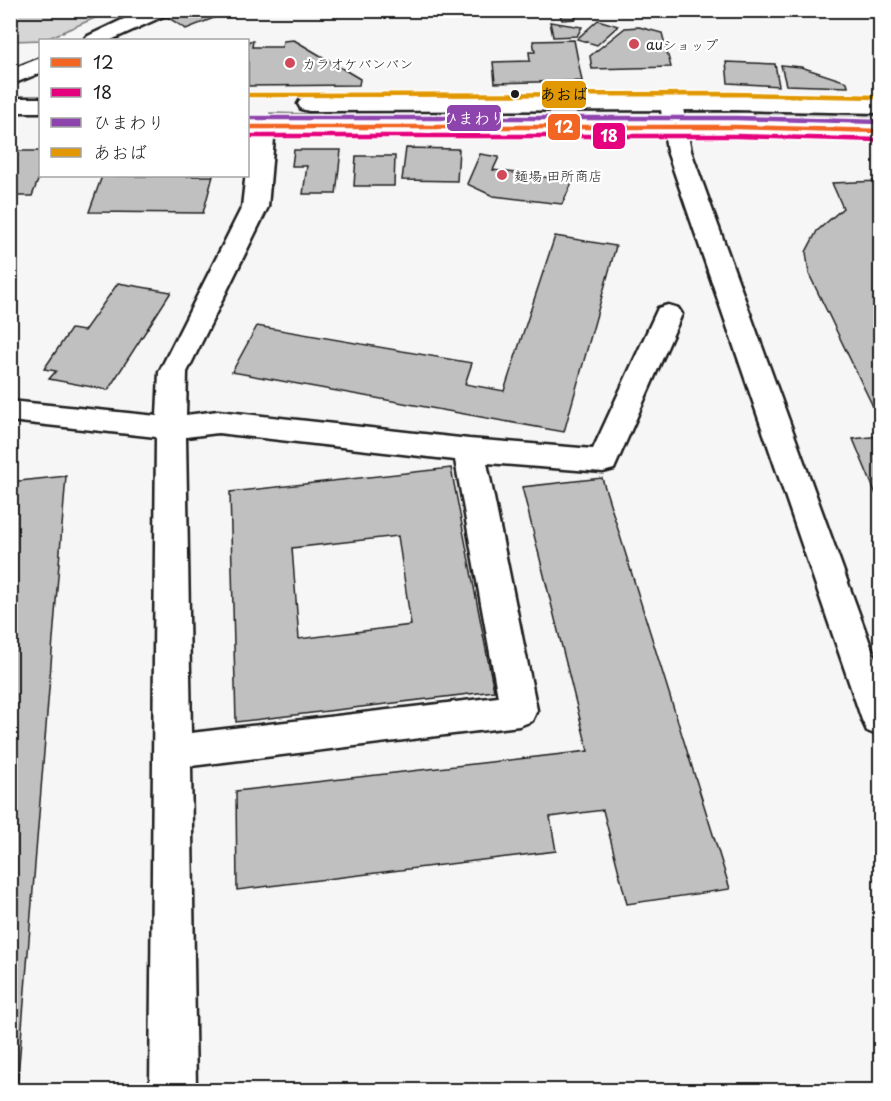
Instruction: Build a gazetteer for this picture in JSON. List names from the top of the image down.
{
  "places": ["auショップ", "カラオケバンバン", "麺場 田所商店"],
  "lines": [
    "transit line あおば",
    "transit line ひまわり",
    "transit line 12",
    "transit line 18"
  ],
  "legend": [
    "12",
    "18",
    "ひまわり",
    "あおば"
  ]
}
